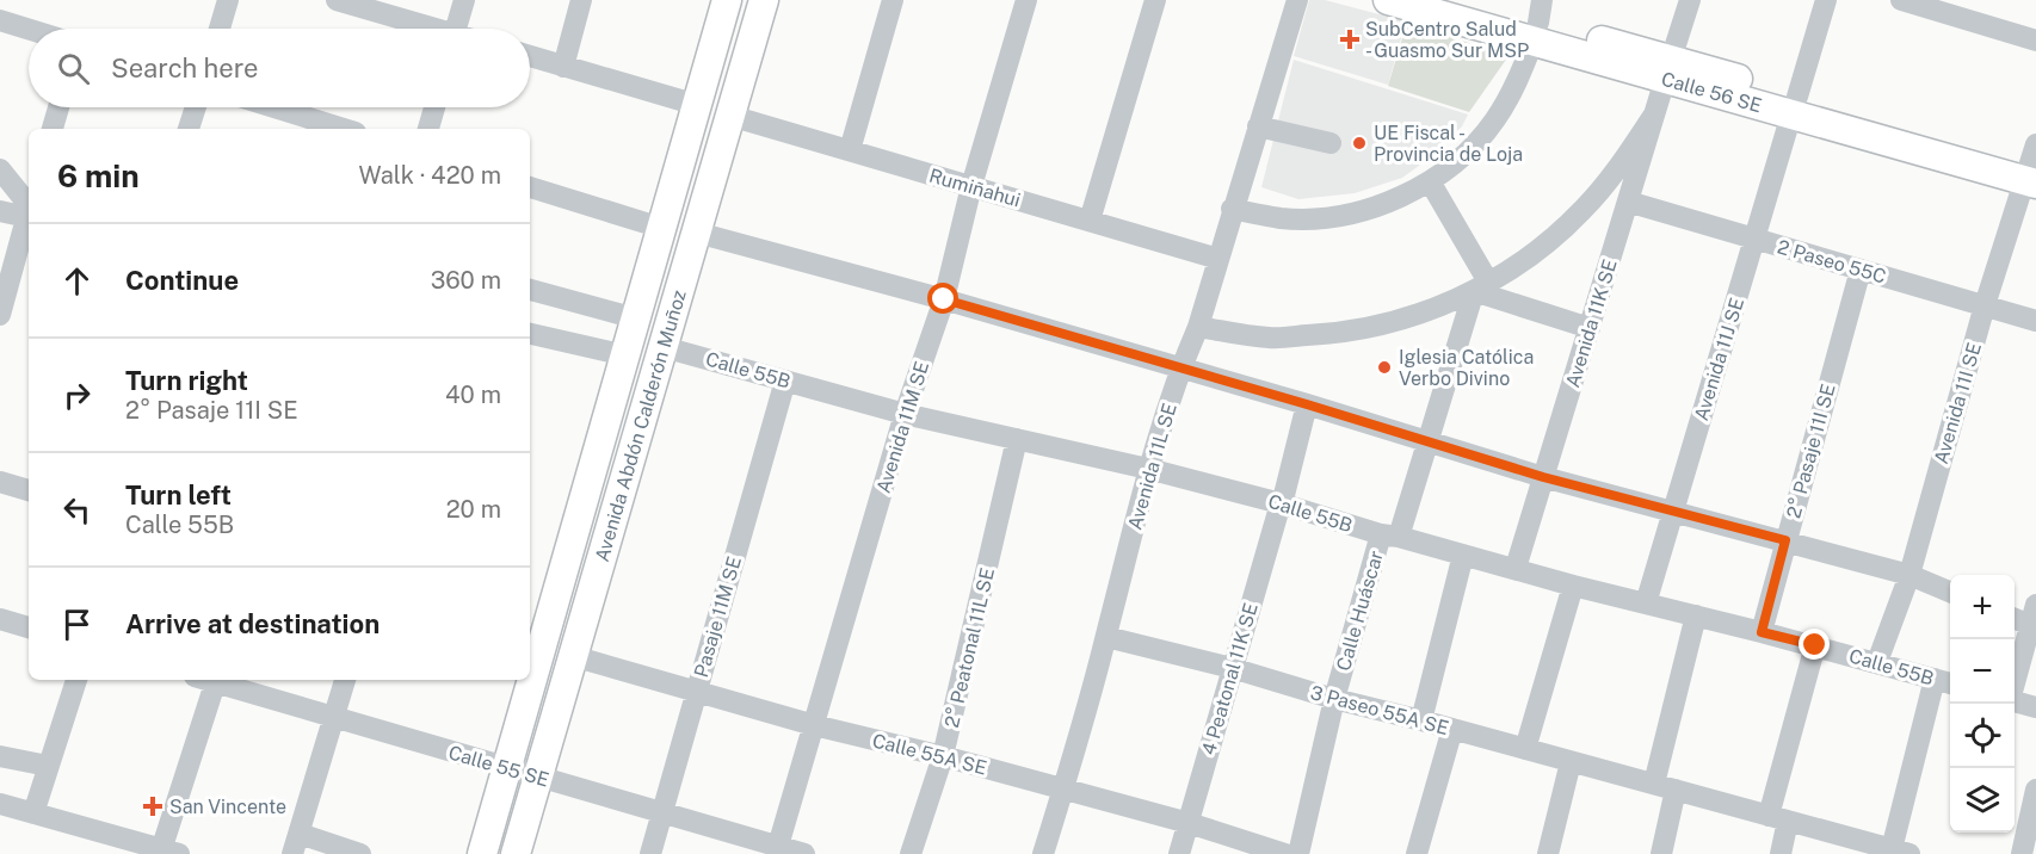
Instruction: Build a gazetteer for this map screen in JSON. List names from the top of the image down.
{
  "streets": {
    "main road": ["Calle 56 SE", "Avenida Abdón Calderón Muñoz"],
    "street": [
      "Rumiñahui",
      "2 Paseo 55C",
      "Avenida 11K SE",
      "Avenida 11J SE",
      "Calle 55B",
      "Avenida 11I SE",
      "Avenida 11M SE",
      "2° Pasaje 11I SE",
      "Avenida 11L SE",
      "Calle Huáscar",
      "Pasaje 11M SE",
      "2° Peatonal 11L SE",
      "4 Peatonal 11K SE",
      "3 Paseo 55A SE",
      "Calle 55A SE",
      "Calle 55 SE"
    ]
  },
  "crossings": [
    ["Calle 56 SE", "Avenida 11K SE"],
    ["Calle 56 SE", "Avenida 11J SE"],
    ["Calle 56 SE", "Avenida 11I SE"],
    ["Rumiñahui", "Avenida Abdón Calderón Muñoz"],
    ["Rumiñahui", "Avenida 11M SE"],
    ["Rumiñahui", "Avenida 11L SE"],
    ["2 Paseo 55C", "Avenida 11K SE"],
    ["2 Paseo 55C", "Avenida 11J SE"],
    ["2 Paseo 55C", "Avenida 11I SE"],
    ["2 Paseo 55C", "2° Pasaje 11I SE"],
    ["Avenida 11K SE", "Calle 55B"],
    ["Avenida 11J SE", "Calle 55B"],
    ["Calle 55B", "Avenida 11I SE"],
    ["Calle 55B", "Avenida Abdón Calderón Muñoz"],
    ["Calle 55B", "Avenida 11M SE"],
    ["Calle 55B", "2° Pasaje 11I SE"],
    ["Calle 55B", "Avenida 11L SE"],
    ["Calle 55B", "Calle Huáscar"],
    ["Calle 55B", "Pasaje 11M SE"],
    ["Calle 55B", "2° Peatonal 11L SE"],
    ["Calle 55B", "4 Peatonal 11K SE"],
    ["Avenida Abdón Calderón Muñoz", "Calle 55A SE"],
    ["Avenida Abdón Calderón Muñoz", "Calle 55 SE"],
    ["Avenida 11M SE", "Calle 55A SE"],
    ["Avenida 11M SE", "Calle 55 SE"],
    ["Avenida 11L SE", "3 Paseo 55A SE"],
    ["Avenida 11L SE", "Calle 55A SE"],
    ["Calle Huáscar", "3 Paseo 55A SE"],
    ["Pasaje 11M SE", "Calle 55A SE"],
    ["Pasaje 11M SE", "Calle 55 SE"],
    ["2° Peatonal 11L SE", "Calle 55A SE"],
    ["4 Peatonal 11K SE", "3 Paseo 55A SE"],
    ["4 Peatonal 11K SE", "Calle 55A SE"]
  ],
  "places": {
    "health": ["SubCentro Salud - Guasmo Sur MSP", "San Vincente"],
    "other": ["UE Fiscal - Provincia de Loja", "Iglesia Católica Verbo Divino"]
  },
  "page": {
    "search": "Search here",
    "heading": ["6 min", "Walk · 420 m"],
    "list": [
      ["Continue", "360 m"],
      ["Turn right", "2° Pasaje 11I SE", "40 m"],
      ["Turn left", "Calle 55B", "20 m"],
      "Arrive at destination"
    ],
    "map_buttons": ["+", "−"]
  }
}
